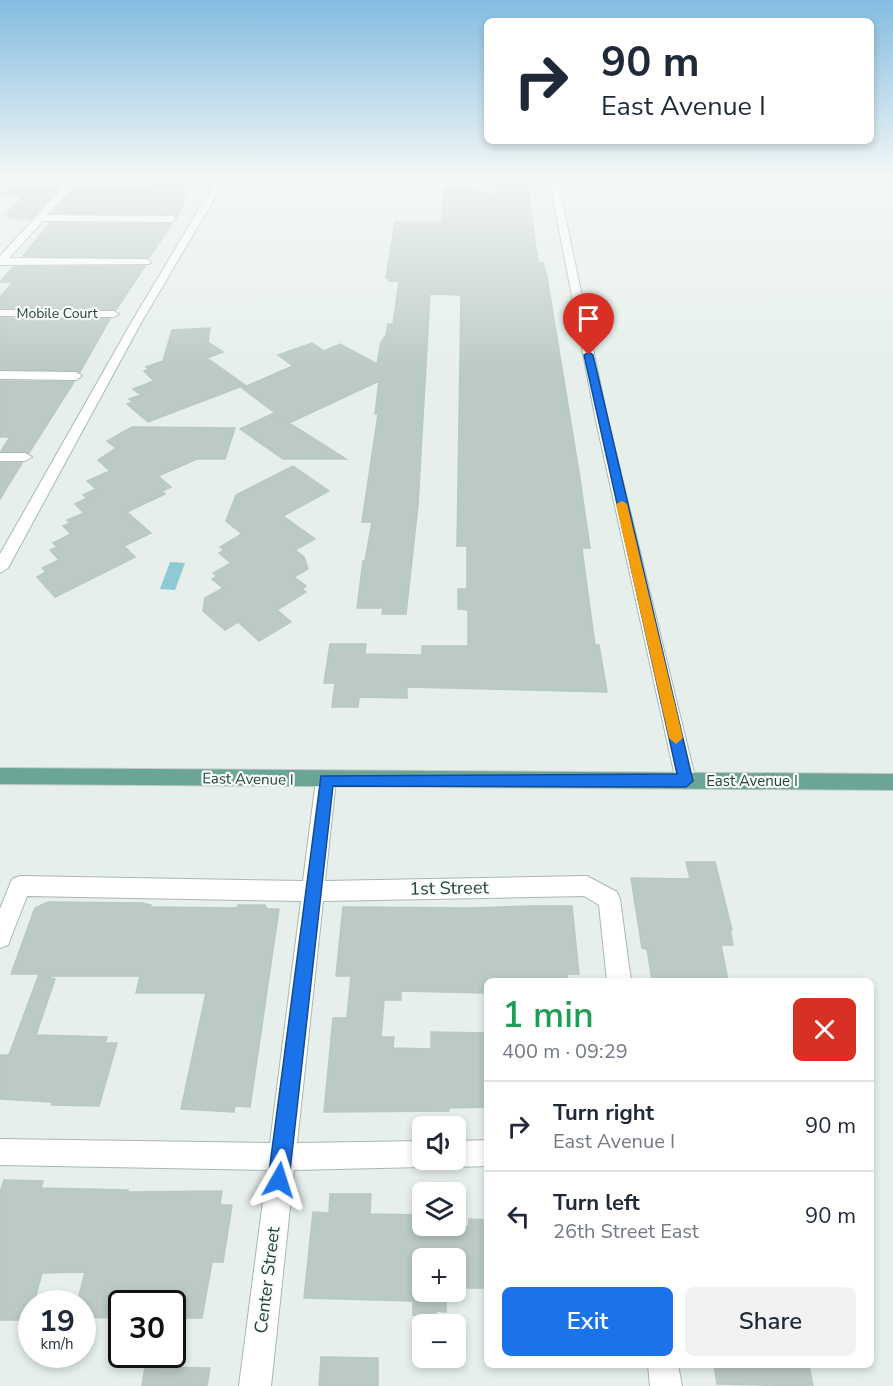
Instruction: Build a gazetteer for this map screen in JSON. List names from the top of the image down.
{
  "streets": {
    "main road": ["East Avenue I"],
    "street": ["Mobile Court", "1st Street", "Center Street"]
  },
  "crossings": [
    ["East Avenue I", "Center Street"],
    ["1st Street", "Center Street"]
  ],
  "page": {
    "turn": ["90 m", "East Avenue I"],
    "heading": ["1 min", "400 m · 09:29"],
    "list": [
      {
        "name": "Turn right",
        "note": "East Avenue I",
        "value": "90 m"
      },
      {
        "name": "Turn left",
        "note": "26th Street East",
        "value": "90 m"
      }
    ],
    "map_buttons": ["+", "−"],
    "buttons": ["Exit", "Share"],
    "speed": "19 km/h",
    "limit": "30"
  }
}
